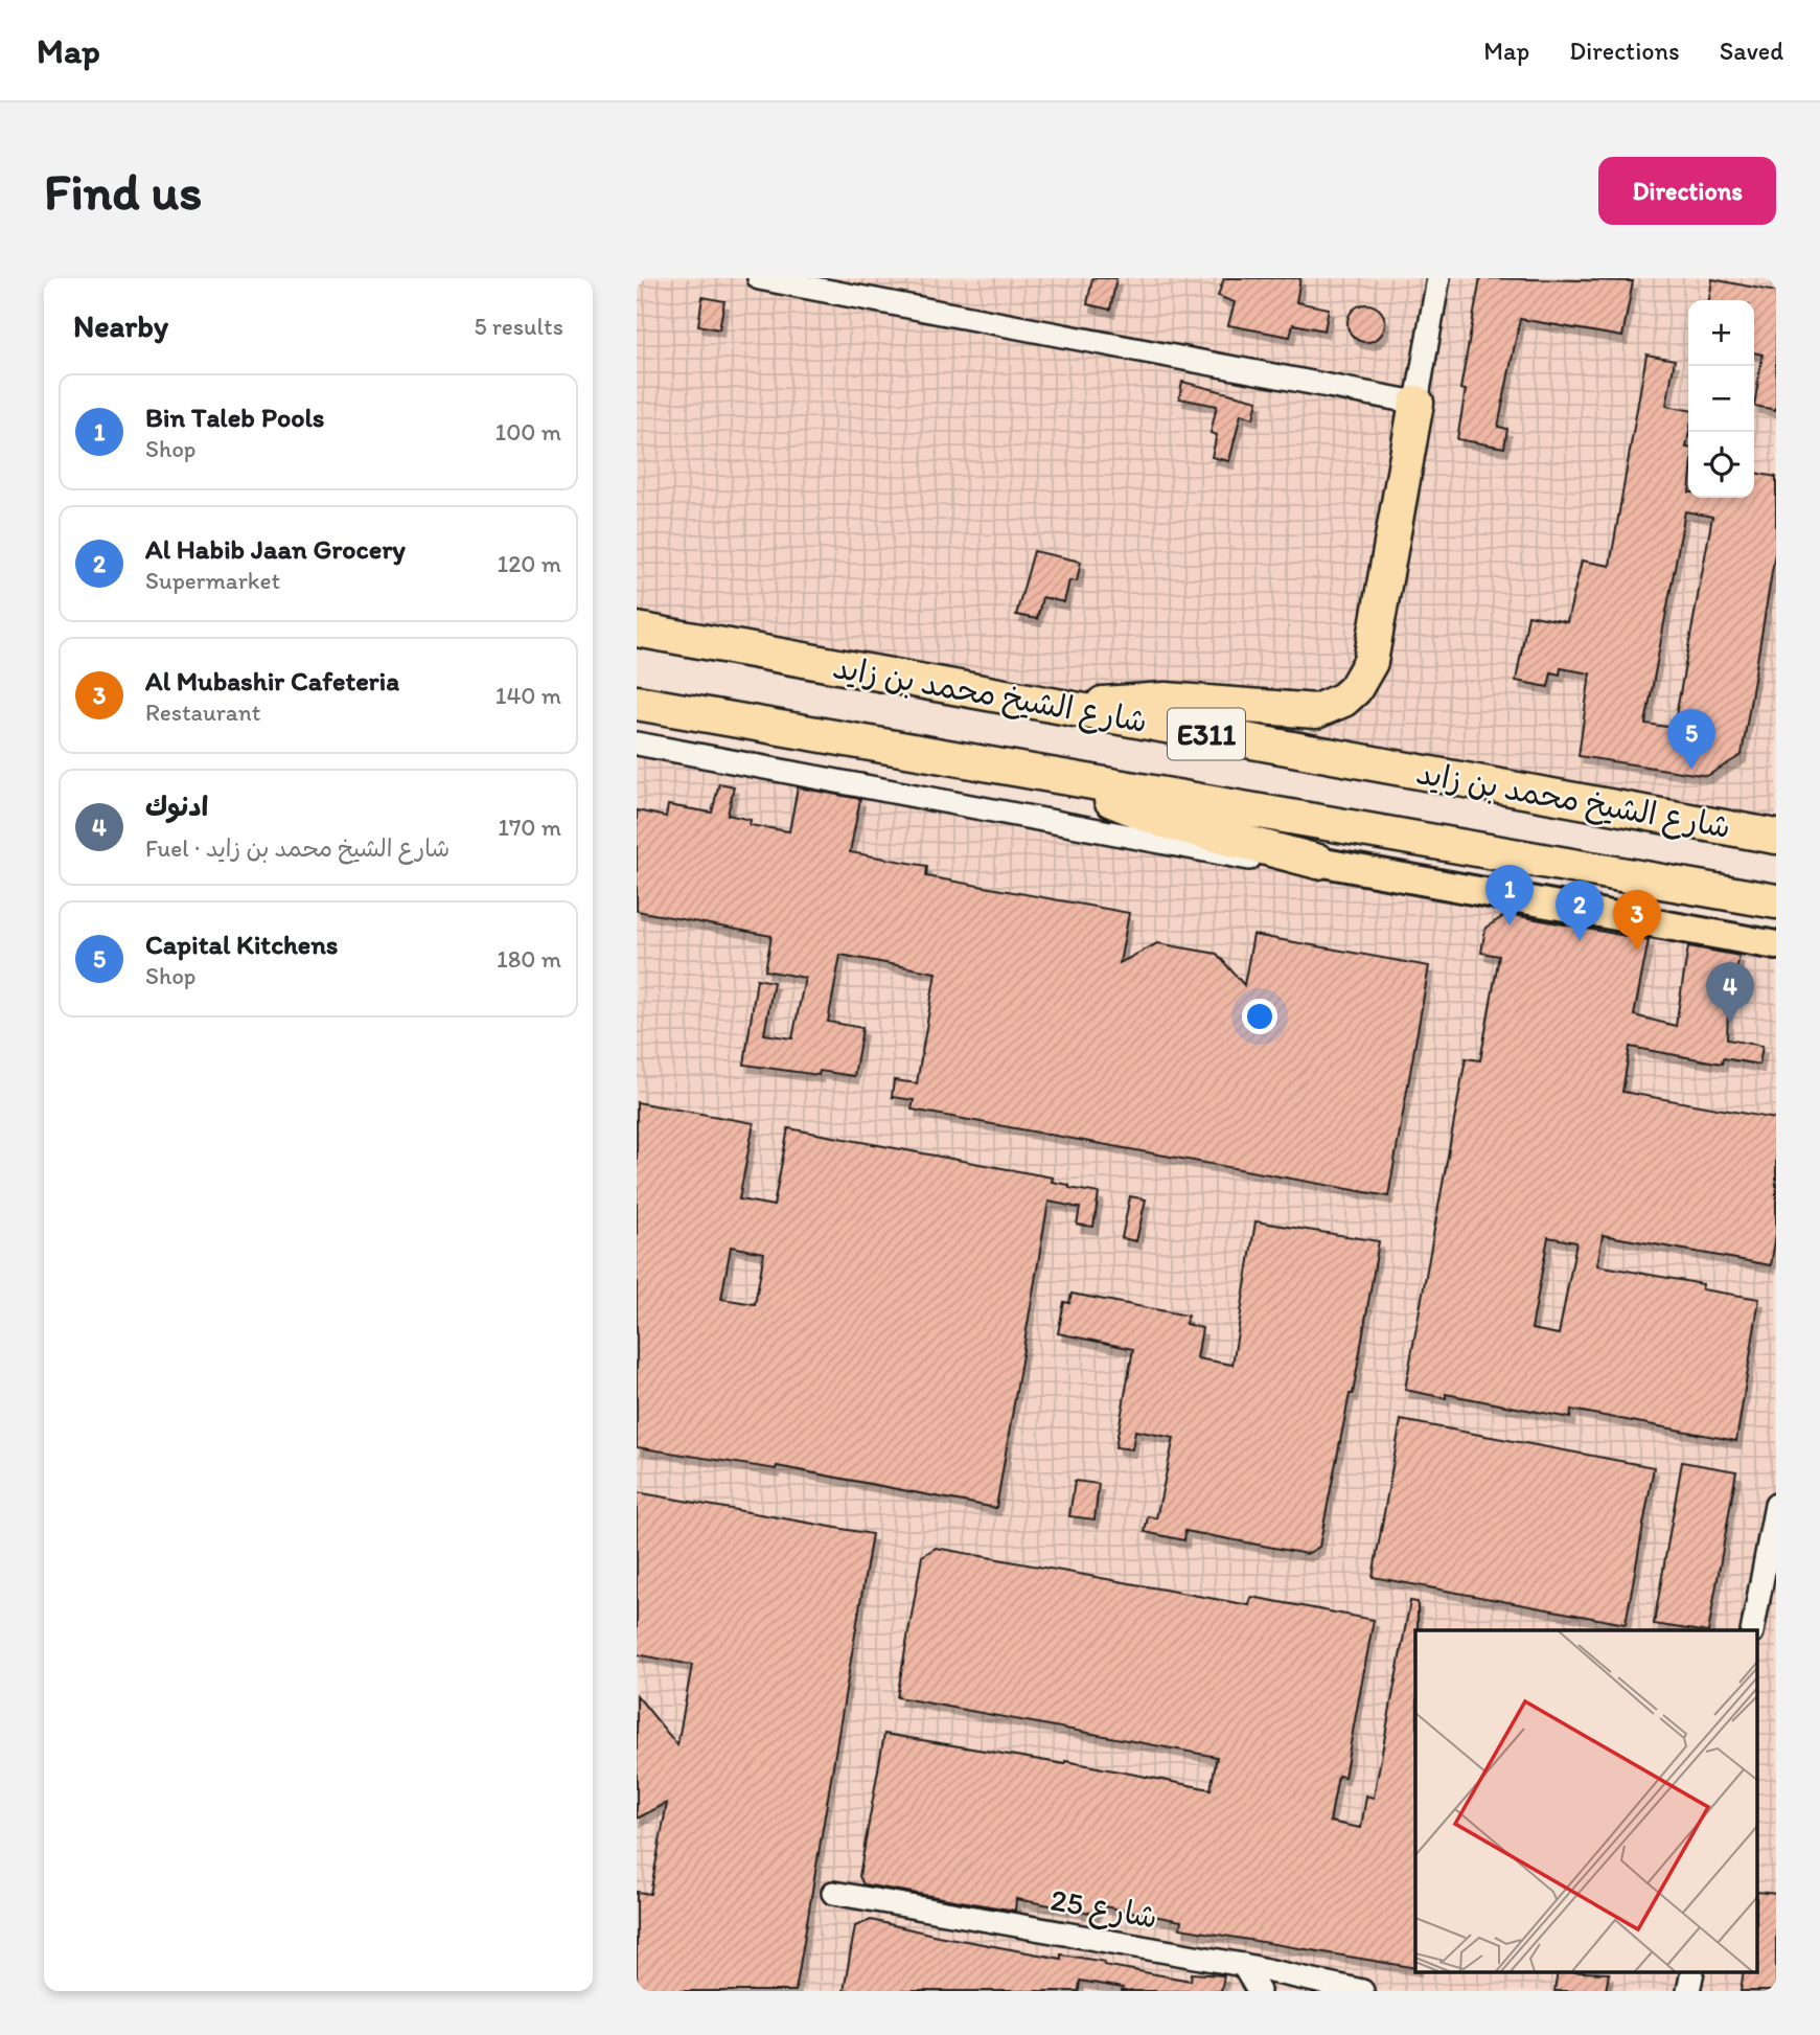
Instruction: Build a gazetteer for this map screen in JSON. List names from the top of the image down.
{
  "streets": {
    "highway": ["شارع الشيخ محمد بن زايد", "E311"],
    "street": ["شارع 25"]
  },
  "page": {
    "header": "Map",
    "nav": ["Map", "Directions", "Saved"],
    "buttons": "Directions",
    "title": "Find us",
    "heading": ["Nearby", "5 results"],
    "map_buttons": ["+", "−"],
    "list": [
      {
        "mark": "1",
        "name": "Bin Taleb Pools",
        "note": "Shop",
        "value": "100 m"
      },
      {
        "mark": "2",
        "name": "Al Habib Jaan Grocery",
        "note": "Supermarket",
        "value": "120 m"
      },
      {
        "mark": "3",
        "name": "Al Mubashir Cafeteria",
        "note": "Restaurant",
        "value": "140 m"
      },
      {
        "mark": "4",
        "name": "ادنوك",
        "note": "Fuel · شارع الشيخ محمد بن زايد",
        "value": "170 m"
      },
      {
        "mark": "5",
        "name": "Capital Kitchens",
        "note": "Shop",
        "value": "180 m"
      }
    ],
    "pins": [
      "5",
      "1",
      "2",
      "3",
      "4"
    ]
  }
}
